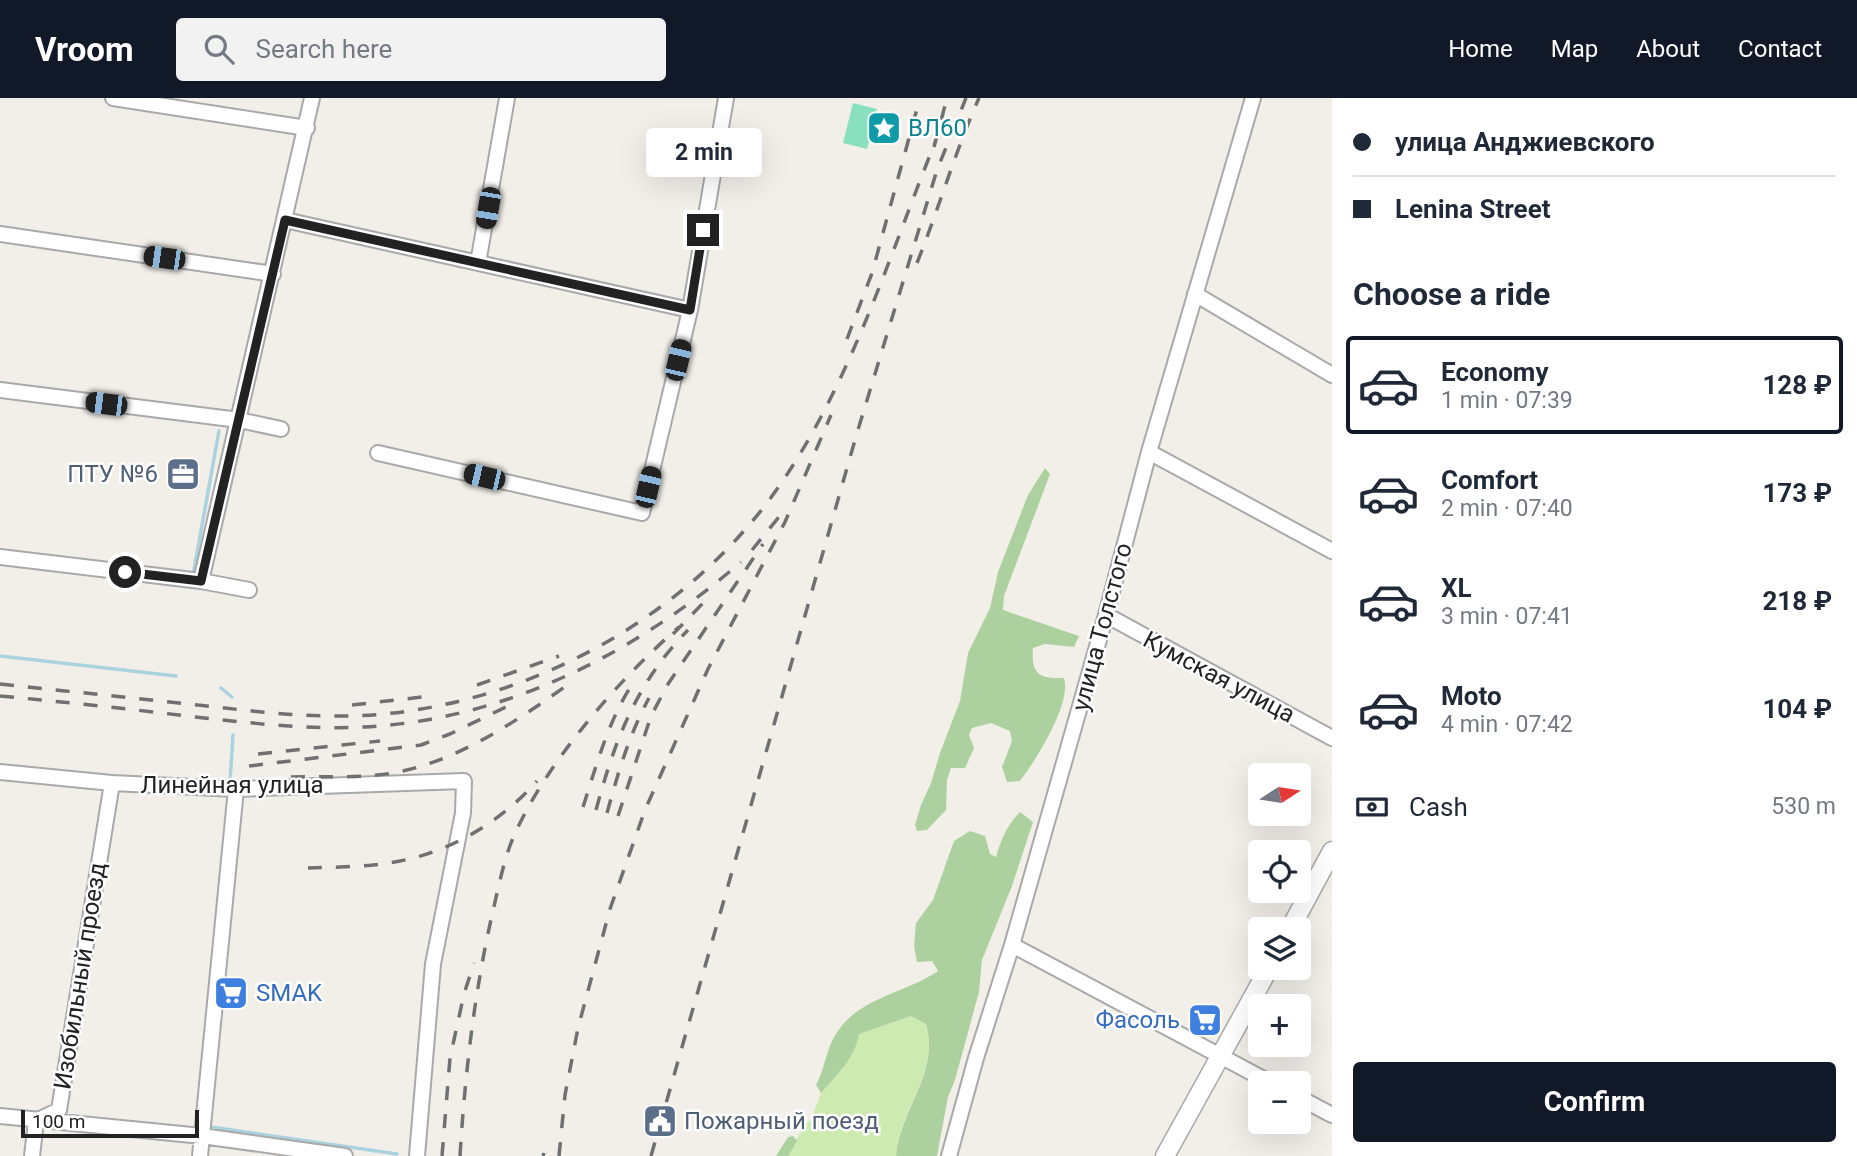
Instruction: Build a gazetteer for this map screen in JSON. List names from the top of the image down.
{
  "streets": {
    "street": [
      "улица Толстого",
      "Кумская улица",
      "Линейная улица",
      "Изобильный проезд"
    ]
  },
  "crossings": [
    ["улица Толстого", "Кумская улица"],
    ["Линейная улица", "Изобильный проезд"]
  ],
  "places": {
    "place": ["ВЛ60"],
    "office": ["ПТУ №6"],
    "supermarket": ["SMAK", "Фасоль"],
    "public building": ["Пожарный поезд"]
  },
  "scale_bar": "100 m",
  "north": "right",
  "page": {
    "header": "Vroom",
    "search": "Search here",
    "nav": [
      "Home",
      "Map",
      "About",
      "Contact"
    ],
    "banner": ["улица Анджиевского", "Lenina Street"],
    "bubble": "2 min",
    "heading": "Choose a ride",
    "list": [
      {
        "name": "Economy",
        "note": "1 min · 07:39",
        "value": "128 ₽"
      },
      {
        "name": "Comfort",
        "note": "2 min · 07:40",
        "value": "173 ₽"
      },
      {
        "name": "XL",
        "note": "3 min · 07:41",
        "value": "218 ₽"
      },
      {
        "name": "Moto",
        "note": "4 min · 07:42",
        "value": "104 ₽"
      }
    ],
    "map_buttons": ["+", "−"],
    "pay": ["Cash", "530 m"],
    "buttons": "Confirm",
    "scale": "100 m"
  }
}
